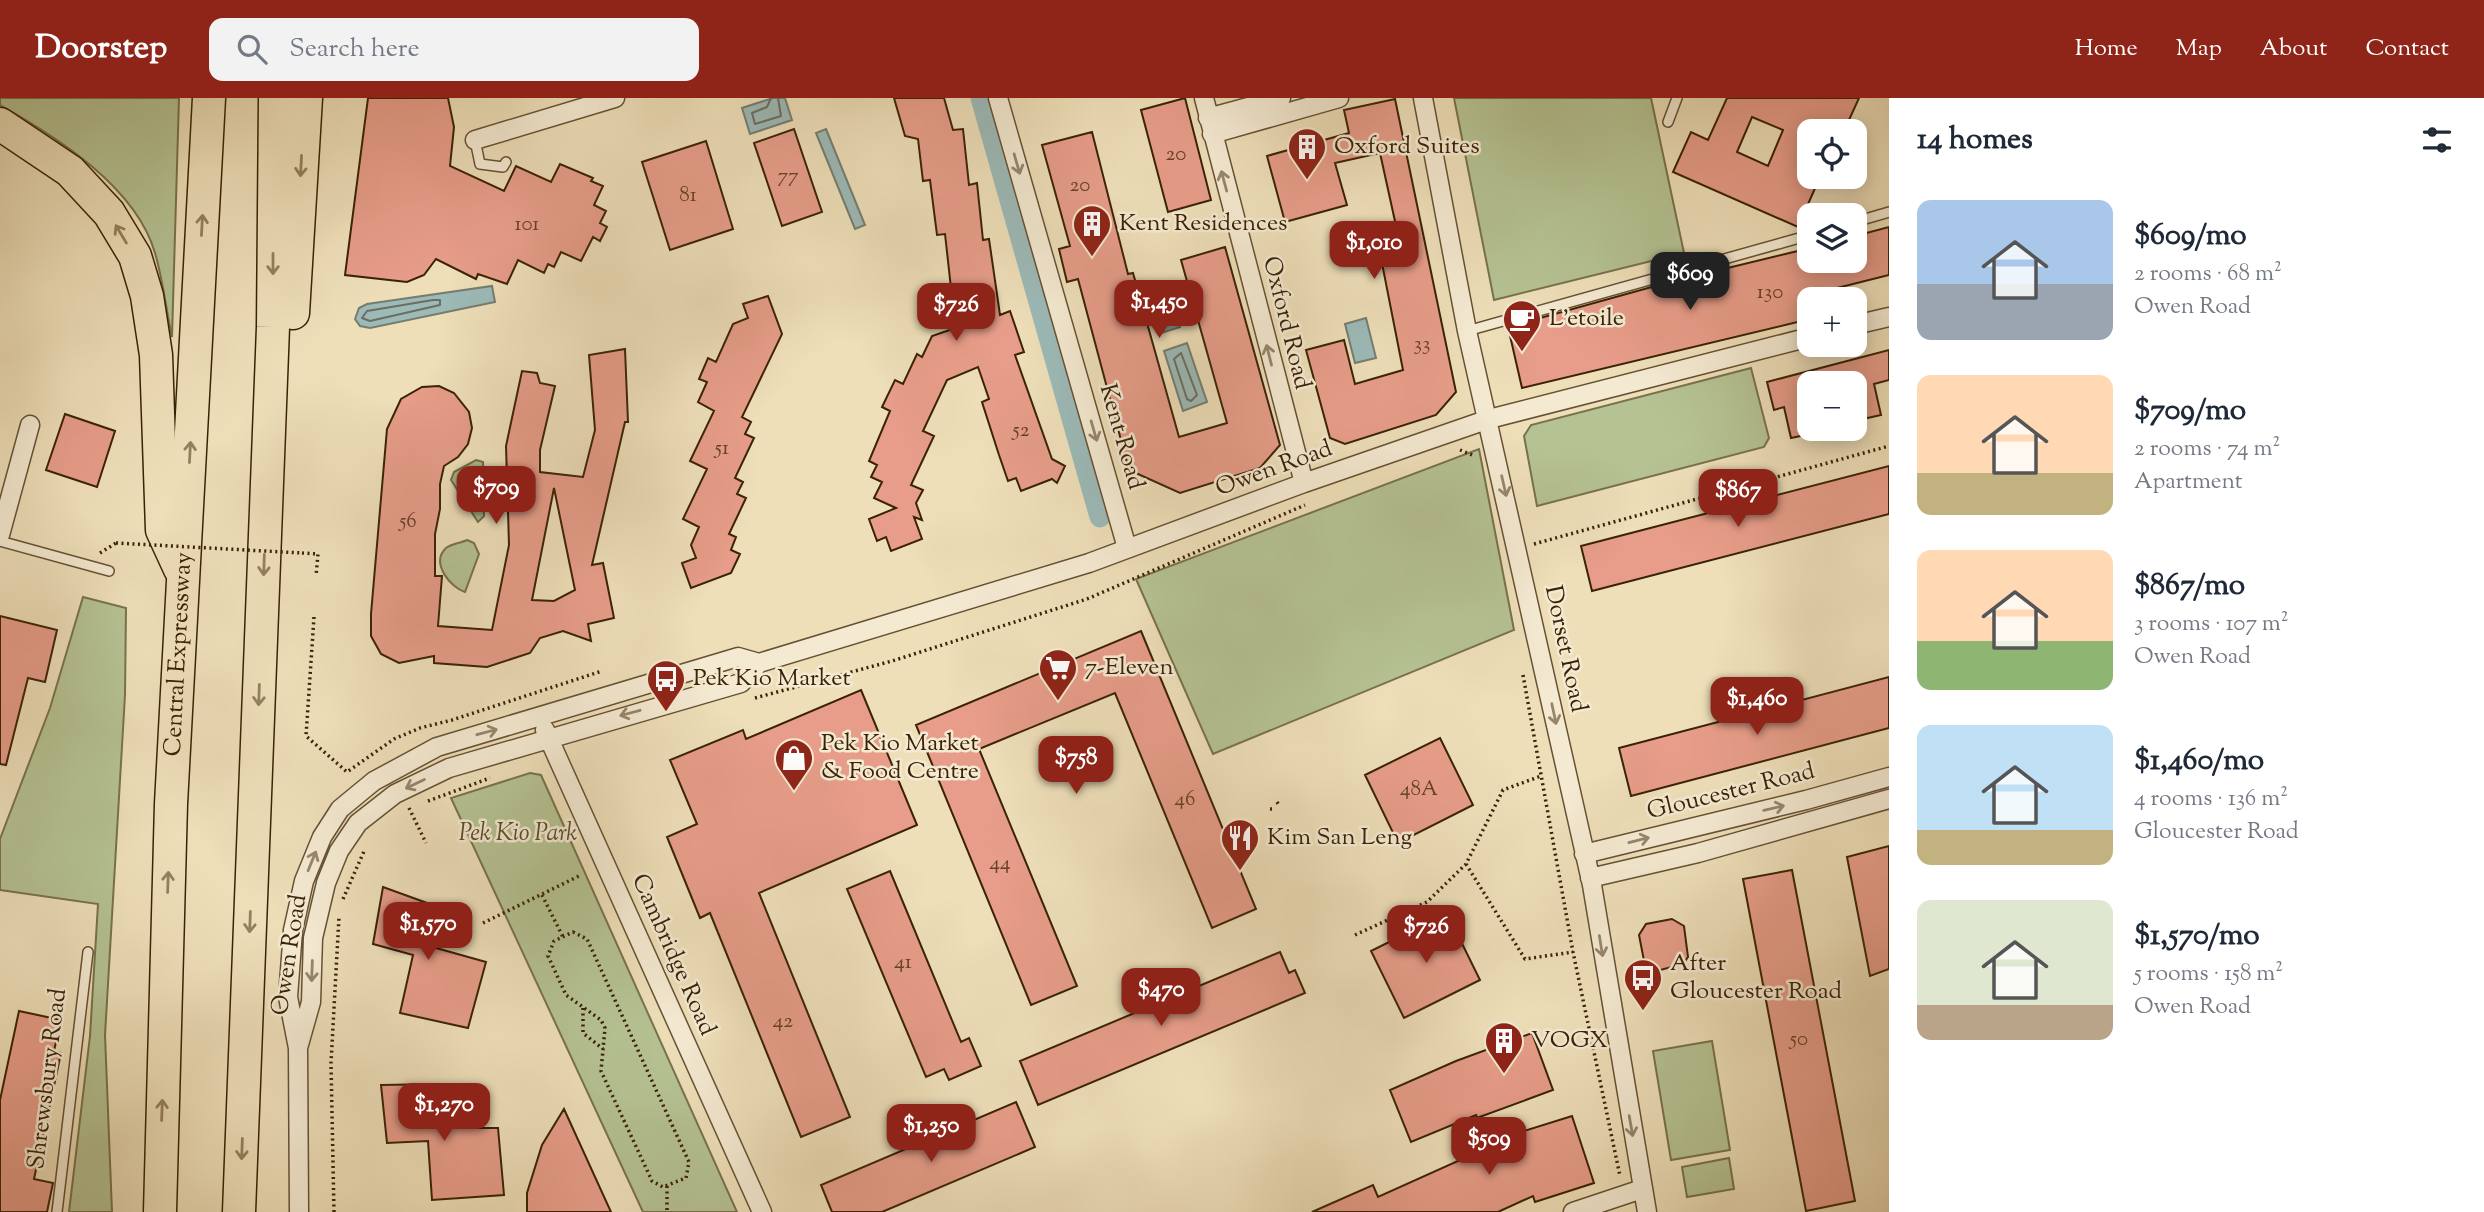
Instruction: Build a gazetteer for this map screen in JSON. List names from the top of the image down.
{
  "streets": {
    "highway": ["Central Expressway"],
    "street": [
      "Oxford Road",
      "Kent Road",
      "Owen Road",
      "Dorset Road",
      "Gloucester Road",
      "Cambridge Road"
    ],
    "lane": ["Shrewsbury Road"]
  },
  "crossings": [
    ["Oxford Road", "Owen Road"],
    ["Kent Road", "Owen Road"],
    ["Owen Road", "Dorset Road"],
    ["Owen Road", "Cambridge Road"],
    ["Dorset Road", "Gloucester Road"]
  ],
  "one_way": ["Oxford Road", "Kent Road", "Dorset Road"],
  "parks": ["Pek Kio Park"],
  "places": {
    "building": ["Oxford Suites", "Kent Residences", "VOGX"],
    "cafe": ["L'etoile"],
    "supermarket": ["7-Eleven"],
    "bus stop": ["Pek Kio Market", "After Gloucester Road"],
    "shop": ["Pek Kio Market & Food Centre"],
    "restaurant": ["Kim San Leng"]
  },
  "house_numbers": [
    "20",
    "77",
    "20",
    "81",
    "101",
    "130",
    "33",
    "52",
    "51",
    "56",
    "48A",
    "46",
    "44",
    "41",
    "42",
    "50"
  ],
  "page": {
    "header": "Doorstep",
    "search": "Search here",
    "nav": [
      "Home",
      "Map",
      "About",
      "Contact"
    ],
    "heading": "14 homes",
    "map_buttons": ["+", "−"],
    "list": [
      {
        "name": "$609/mo",
        "note": "2 rooms · 68 m² · Owen Road"
      },
      {
        "name": "$709/mo",
        "note": "2 rooms · 74 m² · Apartment"
      },
      {
        "name": "$867/mo",
        "note": "3 rooms · 107 m² · Owen Road"
      },
      {
        "name": "$1,460/mo",
        "note": "4 rooms · 136 m² · Gloucester Road"
      },
      {
        "name": "$1,570/mo",
        "note": "5 rooms · 158 m² · Owen Road"
      }
    ],
    "price": [
      "$1,010",
      "$609",
      "$1,450",
      "$726",
      "$709",
      "$867",
      "$1,460",
      "$758",
      "$1,570",
      "$726",
      "$470",
      "$1,270",
      "$1,250",
      "$509"
    ]
  }
}
